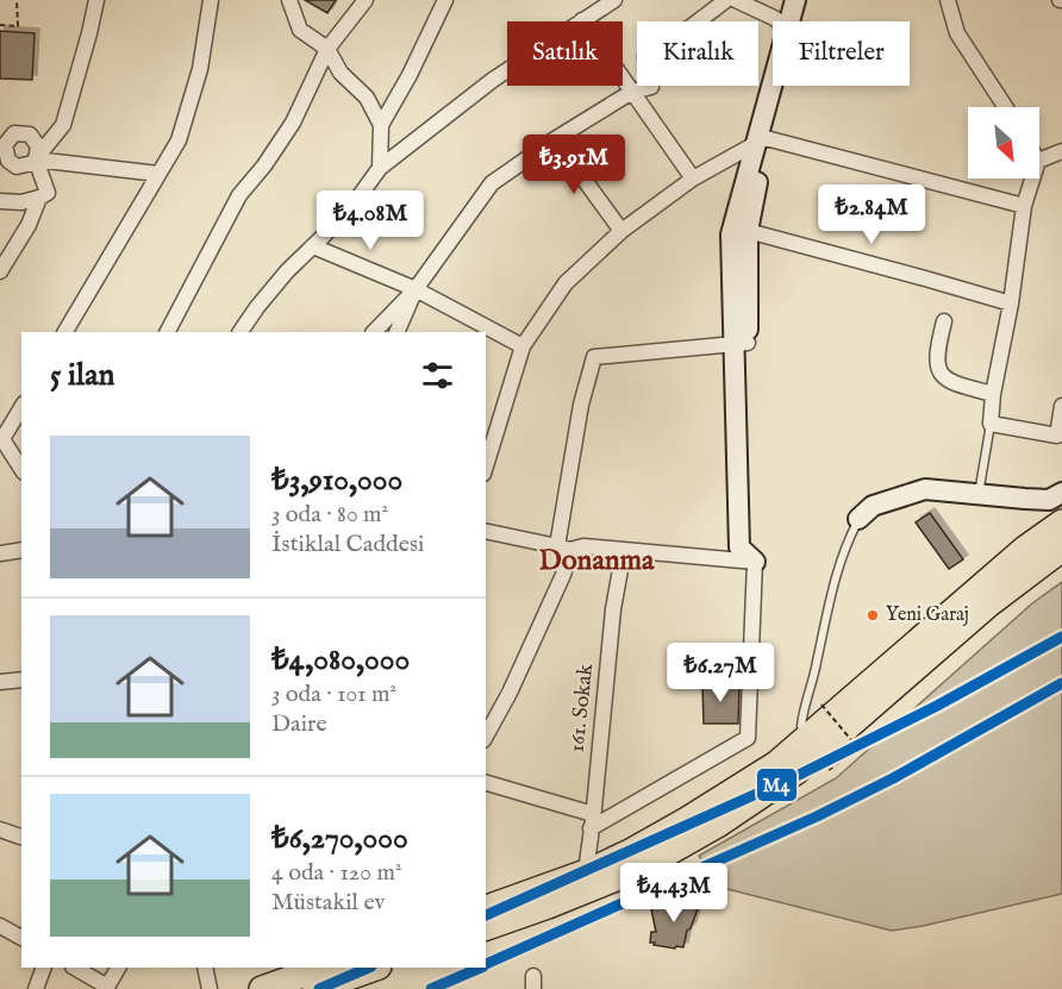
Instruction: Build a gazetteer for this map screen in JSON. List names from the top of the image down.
{
  "streets": {
    "street": ["161. Sokak"]
  },
  "districts": ["Donanma"],
  "places": ["Yeni Garaj"],
  "lines": ["transit line M4"],
  "north": "bottom right",
  "page": {
    "chip": ["Satılık", "Kiralık", "Filtreler"],
    "price": [
      "₺3.91M",
      "₺2.84M",
      "₺4.08M",
      "₺6.27M",
      "₺4.43M"
    ],
    "heading": "5 ilan",
    "list": [
      {
        "name": "₺3,910,000",
        "note": "3 oda · 80 m² · İstiklal Caddesi"
      },
      {
        "name": "₺4,080,000",
        "note": "3 oda · 101 m² · Daire"
      },
      {
        "name": "₺6,270,000",
        "note": "4 oda · 120 m² · Müstakil ev"
      }
    ]
  }
}
